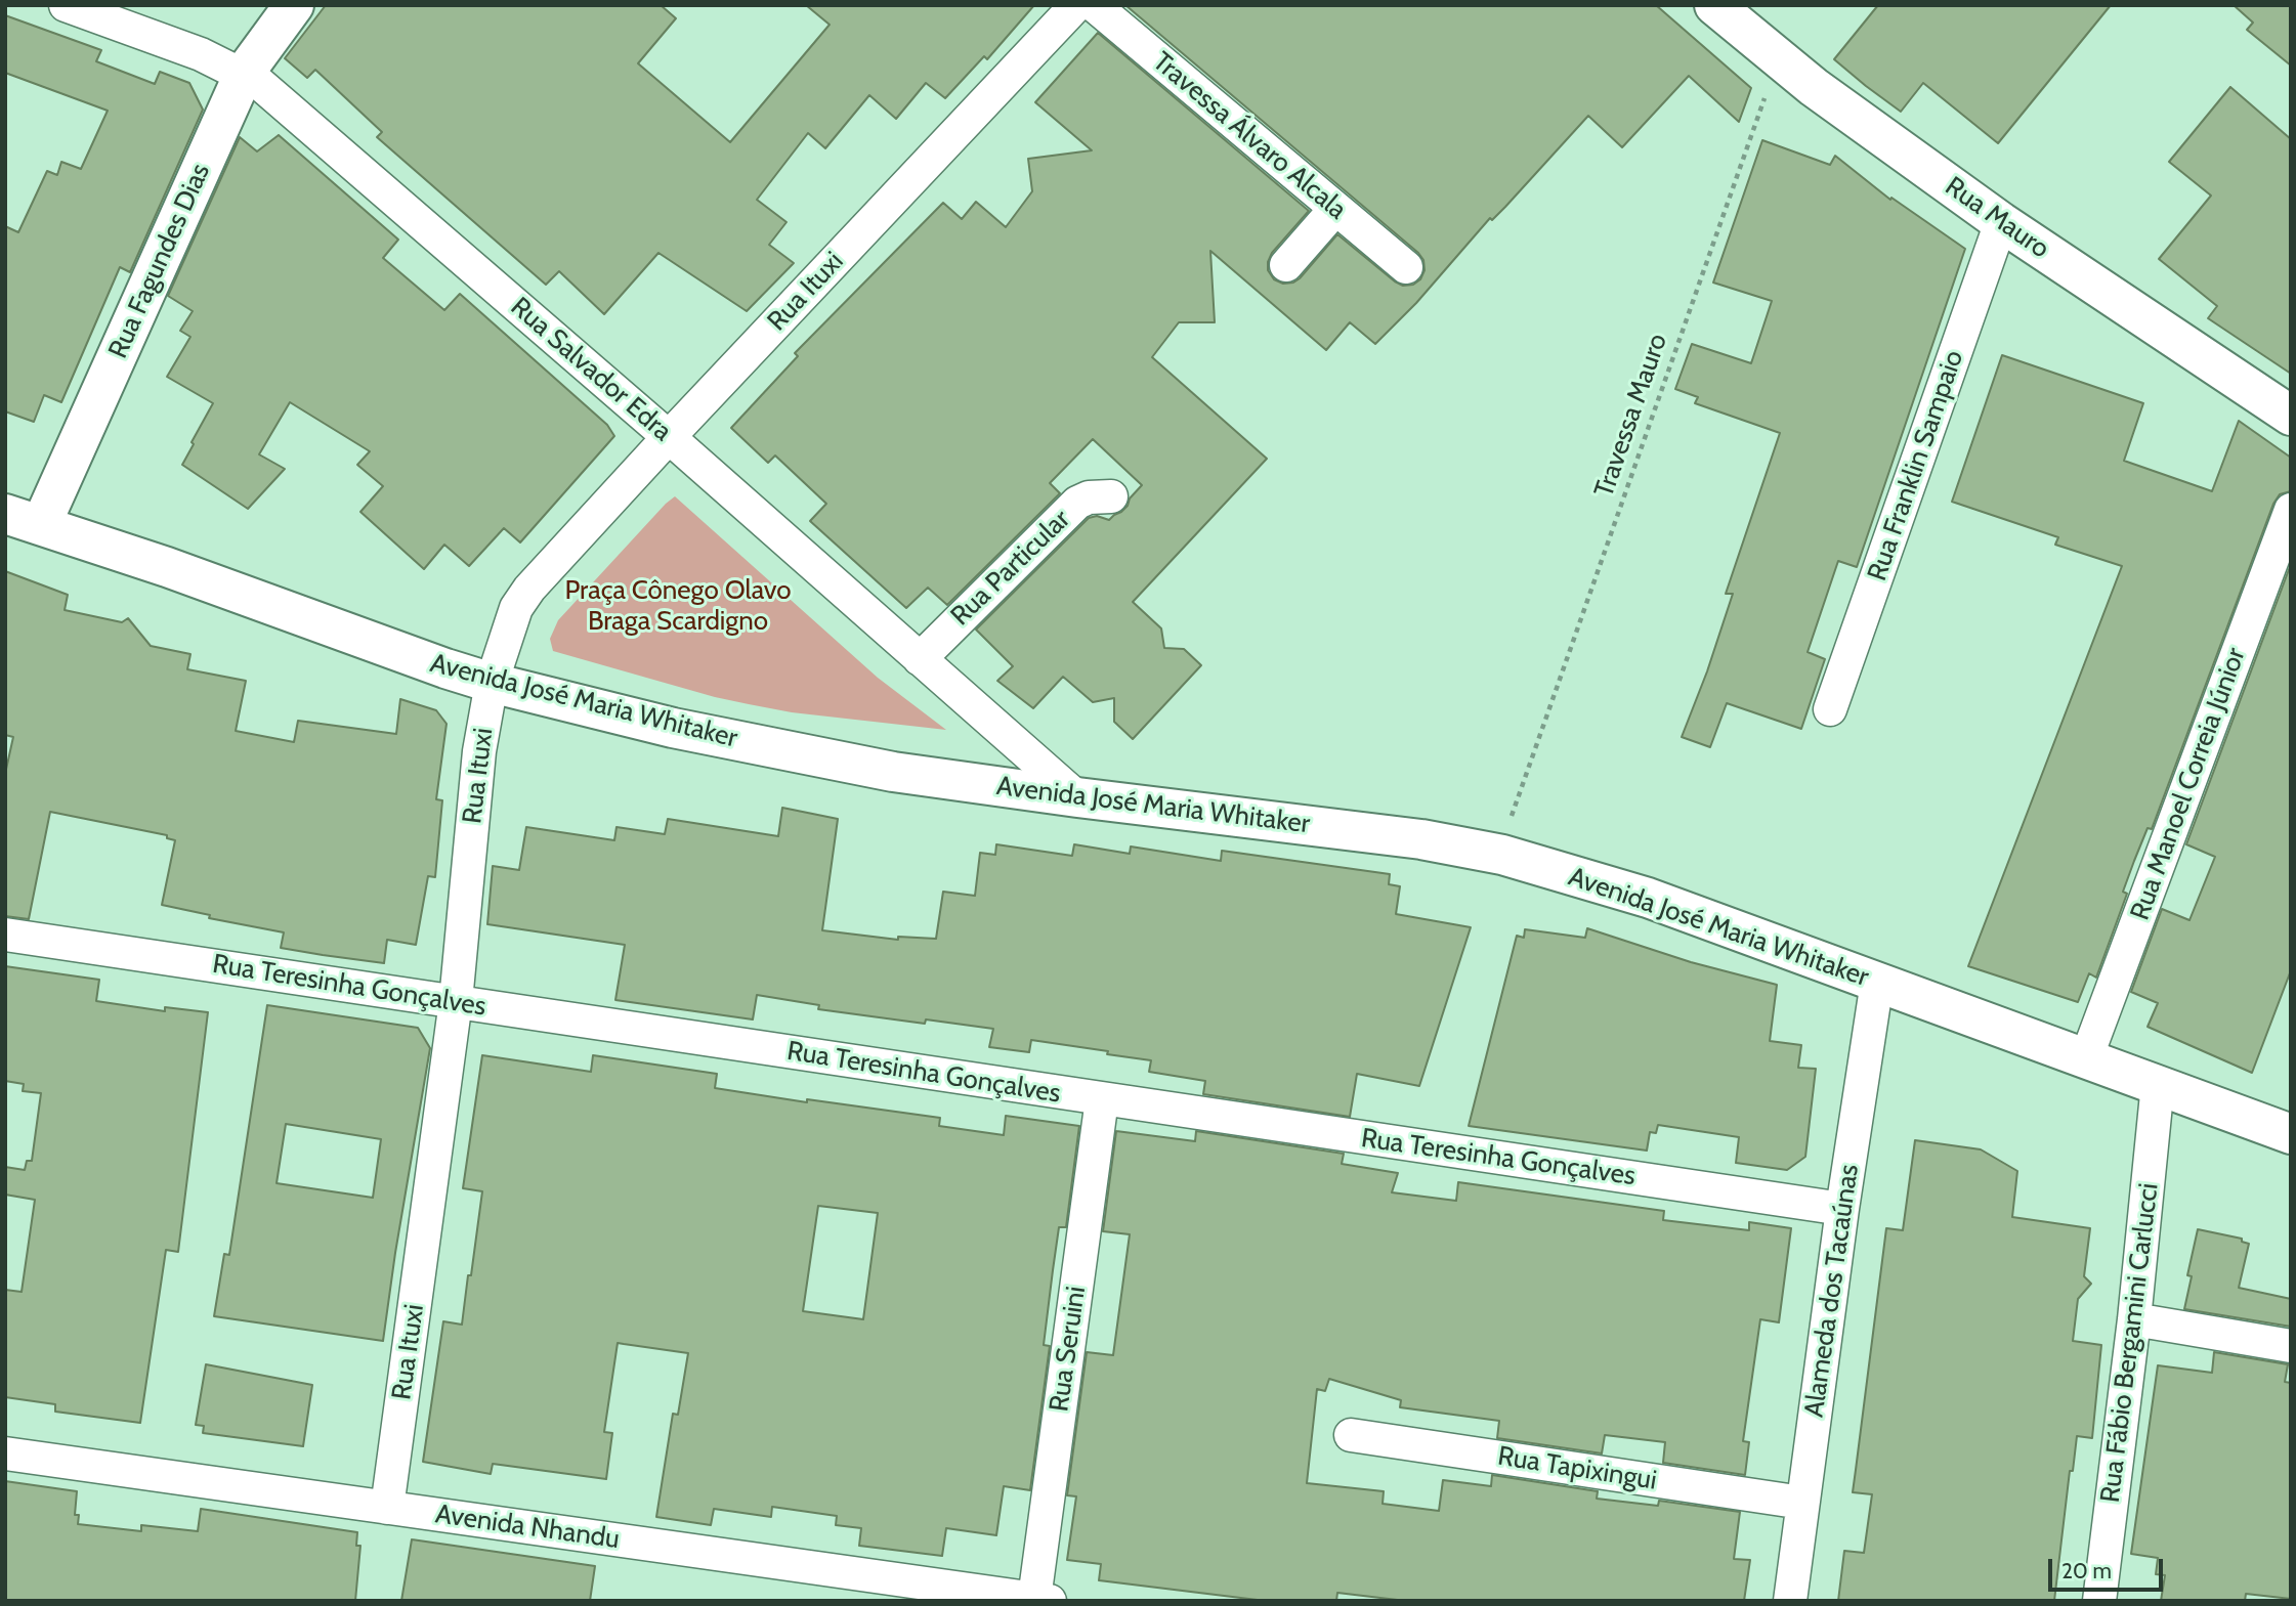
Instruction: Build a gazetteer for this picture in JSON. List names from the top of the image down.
{
  "streets": {
    "street": [
      "Travessa Álvaro Alcala",
      "Rua Mauro",
      "Rua Fagundes Dias",
      "Rua Ituxi",
      "Rua Salvador Edra",
      "Rua Franklin Sampaio",
      "Rua Particular",
      "Avenida José Maria Whitaker",
      "Rua Manoel Correia Júnior",
      "Rua Teresinha Gonçalves",
      "Alameda dos Tacaúnas",
      "Rua Fábio Bergamini Carlucci",
      "Rua Seruini",
      "Rua Tapixingui",
      "Avenida Nhandu"
    ],
    "path": ["Travessa Mauro"]
  },
  "crossings": [
    ["Rua Mauro", "Travessa Mauro"],
    ["Rua Mauro", "Rua Franklin Sampaio"],
    ["Rua Fagundes Dias", "Rua Salvador Edra"],
    ["Rua Fagundes Dias", "Avenida José Maria Whitaker"],
    ["Rua Ituxi", "Rua Salvador Edra"],
    ["Rua Ituxi", "Avenida José Maria Whitaker"],
    ["Rua Ituxi", "Rua Teresinha Gonçalves"],
    ["Rua Ituxi", "Avenida Nhandu"],
    ["Rua Salvador Edra", "Rua Particular"],
    ["Rua Salvador Edra", "Avenida José Maria Whitaker"],
    ["Avenida José Maria Whitaker", "Rua Manoel Correia Júnior"],
    ["Avenida José Maria Whitaker", "Alameda dos Tacaúnas"],
    ["Avenida José Maria Whitaker", "Rua Fábio Bergamini Carlucci"],
    ["Rua Teresinha Gonçalves", "Alameda dos Tacaúnas"],
    ["Rua Teresinha Gonçalves", "Rua Seruini"],
    ["Alameda dos Tacaúnas", "Rua Tapixingui"],
    ["Rua Seruini", "Avenida Nhandu"]
  ],
  "parks": ["Praça Cônego Olavo Braga Scardigno"],
  "scale_bar": "20 m"
}
